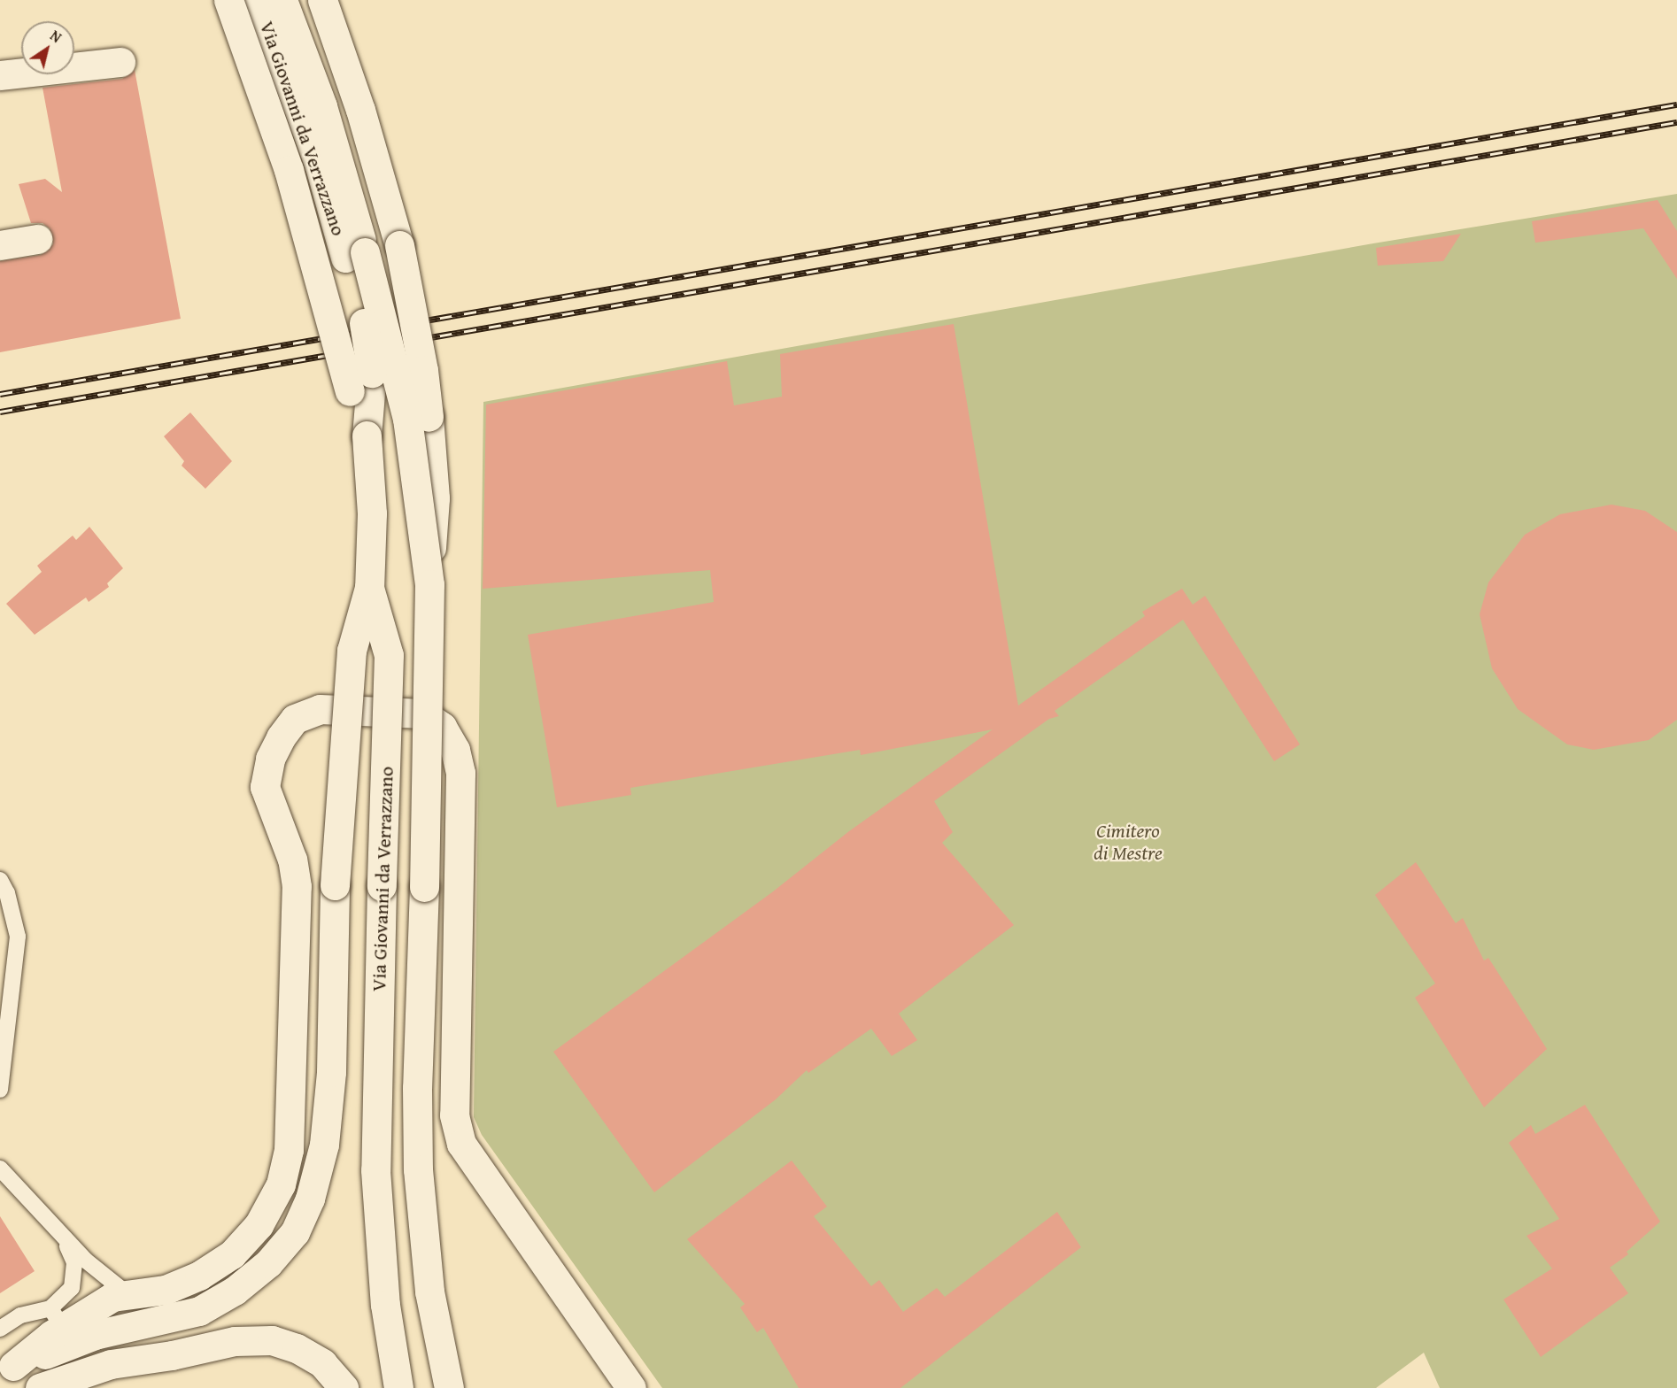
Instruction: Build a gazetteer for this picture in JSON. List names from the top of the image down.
{
  "streets": {
    "main road": ["Via Giovanni da Verrazzano"]
  },
  "parks": ["Cimitero di Mestre"],
  "north": "top right"
}
